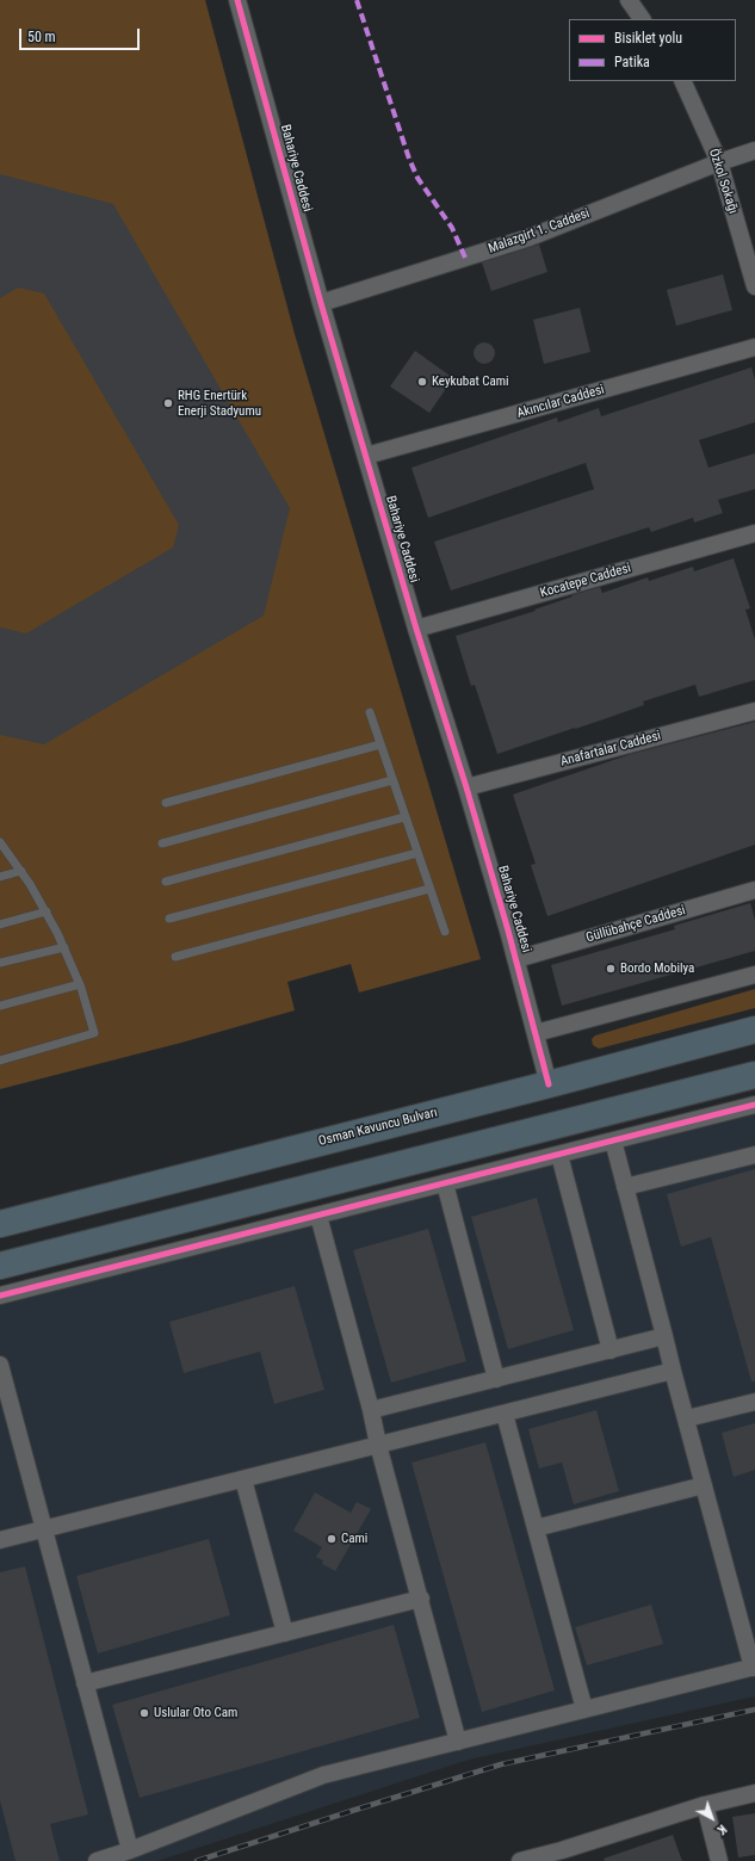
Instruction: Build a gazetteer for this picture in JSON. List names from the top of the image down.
{
  "streets": {
    "highway": ["Osman Kavuncu Bulvarı"],
    "street": [
      "Bahariye Caddesi",
      "Özkol Sokağı",
      "Malazgirt 1. Caddesi",
      "Akıncılar Caddesi",
      "Kocatepe Caddesi",
      "Anafartalar Caddesi",
      "Güllübahçe Caddesi"
    ]
  },
  "crossings": [
    ["Bahariye Caddesi", "Malazgirt 1. Caddesi"],
    ["Bahariye Caddesi", "Akıncılar Caddesi"],
    ["Bahariye Caddesi", "Kocatepe Caddesi"],
    ["Bahariye Caddesi", "Anafartalar Caddesi"],
    ["Bahariye Caddesi", "Güllübahçe Caddesi"],
    ["Bahariye Caddesi", "Osman Kavuncu Bulvarı"],
    ["Özkol Sokağı", "Malazgirt 1. Caddesi"]
  ],
  "places": [
    "Keykubat Cami",
    "RHG Enertürk Enerji Stadyumu",
    "Bordo Mobilya",
    "Cami",
    "Uslular Oto Cam"
  ],
  "legend": ["Bisiklet yolu", "Patika"],
  "scale_bar": "50 m",
  "north": "bottom right"
}
